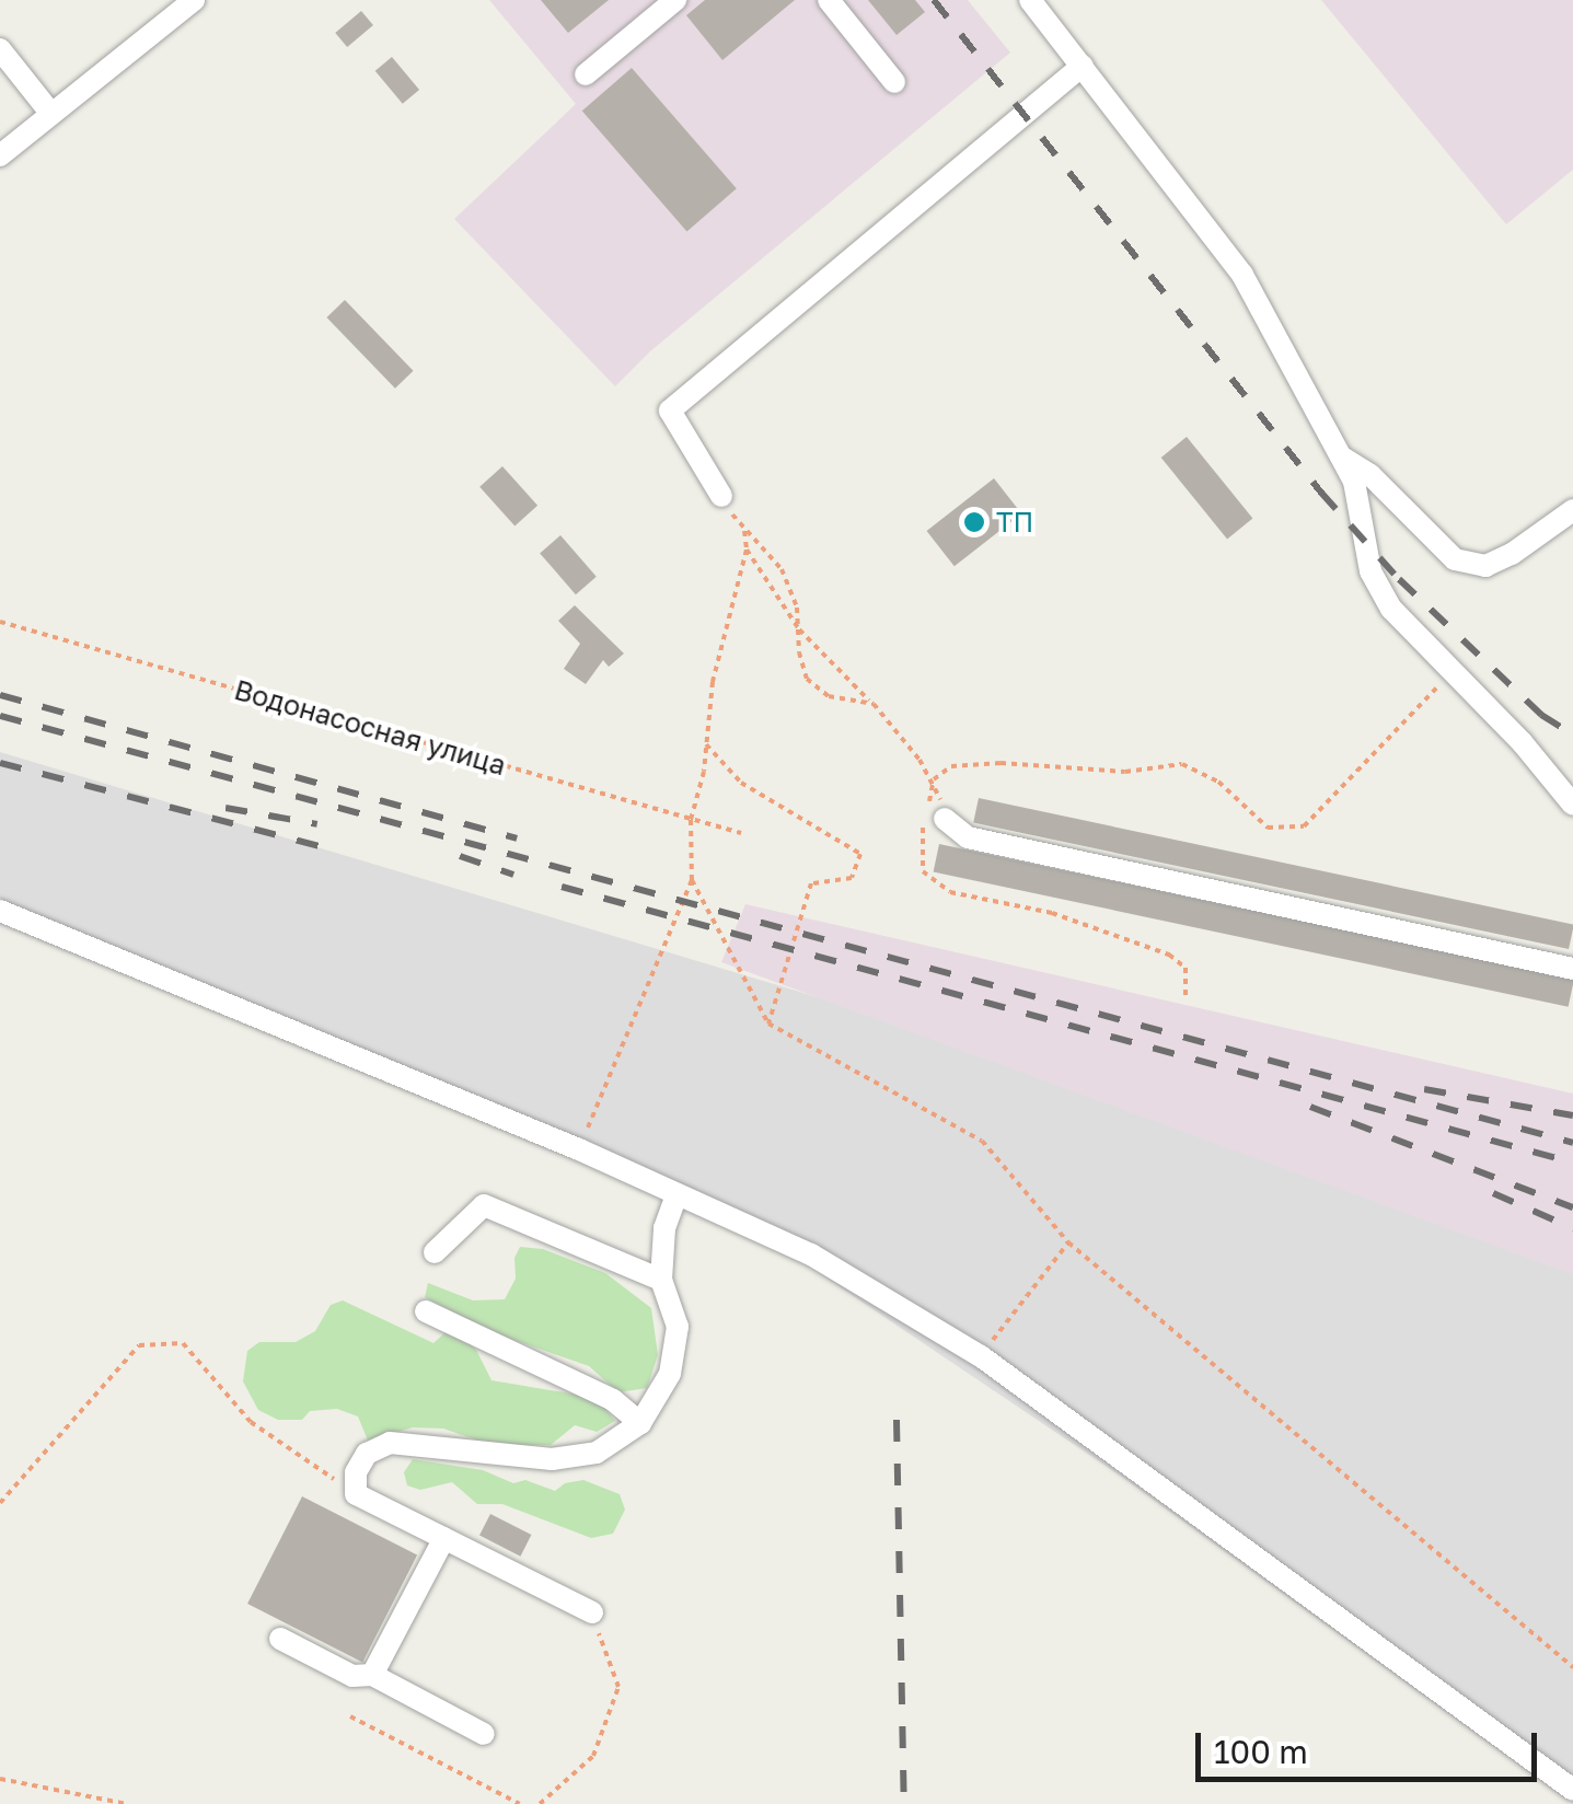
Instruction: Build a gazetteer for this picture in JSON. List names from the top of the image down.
{
  "streets": {
    "path": ["Водонасосная улица"]
  },
  "places": ["ТП"],
  "scale_bar": "100 m"
}
